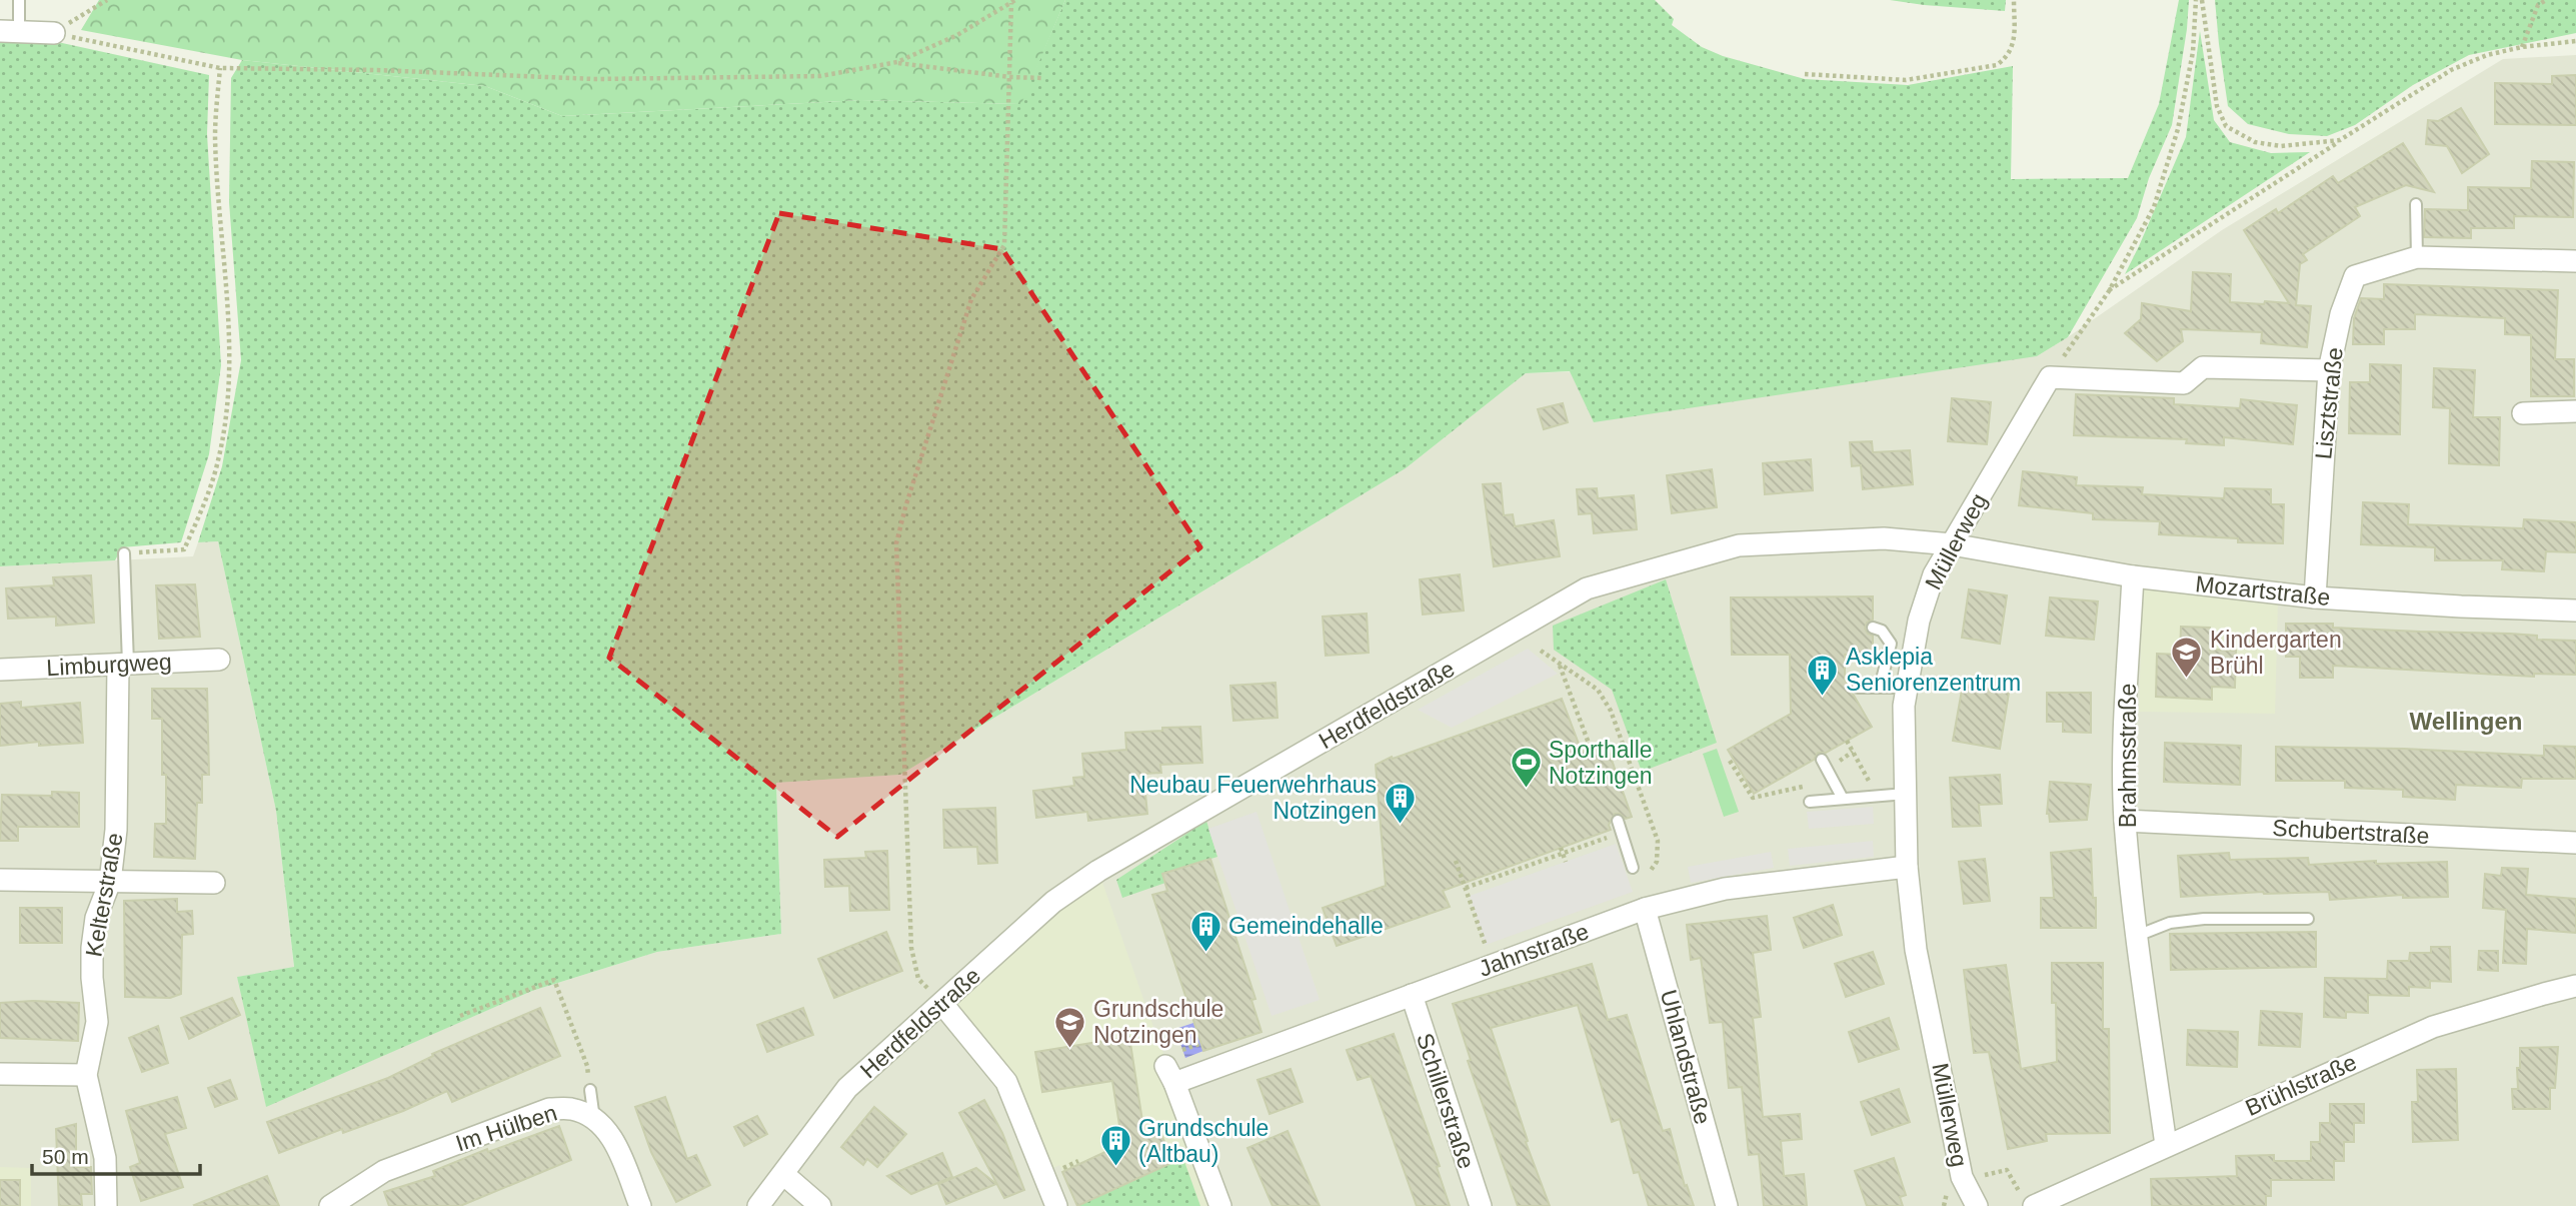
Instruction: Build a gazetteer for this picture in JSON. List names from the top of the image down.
{
  "streets": {
    "street": [
      "Lisztstraße",
      "Müllerweg",
      "Mozartstraße",
      "Limburgweg",
      "Herdfeldstraße",
      "Brahmsstraße",
      "Schubertstraße",
      "Kelterstraße",
      "Jahnstraße",
      "Uhlandstraße",
      "Brühlstraße",
      "Schillerstraße",
      "Im Hülben"
    ]
  },
  "crossings": [
    ["Lisztstraße", "Mozartstraße"],
    ["Müllerweg", "Mozartstraße"],
    ["Müllerweg", "Herdfeldstraße"],
    ["Müllerweg", "Jahnstraße"],
    ["Mozartstraße", "Herdfeldstraße"],
    ["Mozartstraße", "Brahmsstraße"],
    ["Limburgweg", "Kelterstraße"],
    ["Brahmsstraße", "Schubertstraße"],
    ["Brahmsstraße", "Brühlstraße"],
    ["Jahnstraße", "Uhlandstraße"],
    ["Jahnstraße", "Schillerstraße"]
  ],
  "districts": ["Wellingen"],
  "places": {
    "school or university": ["Kindergarten Brühl", "Grundschule Notzingen"],
    "building": [
      "Asklepia Seniorenzentrum",
      "Neubau Feuerwehrhaus Notzingen",
      "Gemeindehalle",
      "Grundschule (Altbau)"
    ],
    "sports": ["Sporthalle Notzingen"]
  },
  "scale_bar": "50 m"
}
